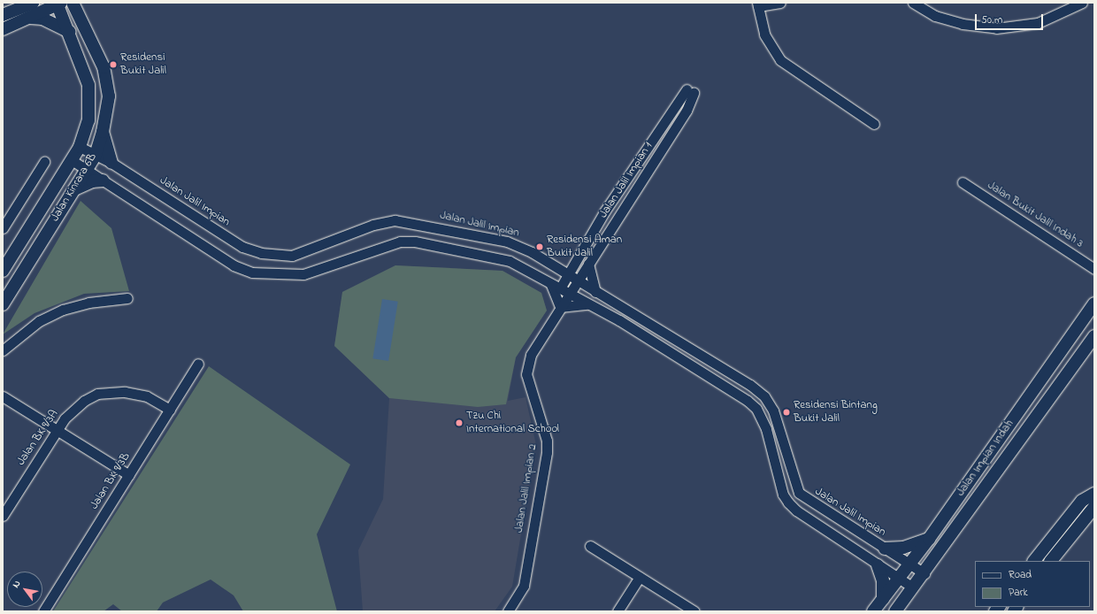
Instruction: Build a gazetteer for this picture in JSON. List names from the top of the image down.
{
  "streets": {
    "street": [
      "Jalan Jalil Impian 1",
      "Jalan Kinrara 6B",
      "Jalan Jalil Impian",
      "Jalan Bukit Jalil Indah 3",
      "Jalan BK 9/3A",
      "Jalan Impian Indah",
      "Jalan BK 9/3B",
      "Jalan Jalil Impian 2"
    ]
  },
  "crossings": [
    ["Jalan Jalil Impian 1", "Jalan Jalil Impian"],
    ["Jalan Jalil Impian 1", "Jalan Jalil Impian 2"],
    ["Jalan Kinrara 6B", "Jalan Jalil Impian"],
    ["Jalan Jalil Impian", "Jalan Impian Indah"],
    ["Jalan BK 9/3A", "Jalan BK 9/3B"]
  ],
  "places": [
    "Residensi Bukit Jalil",
    "Residensi Aman Bukit Jalil",
    "Residensi Bintang Bukit Jalil",
    "Tzu Chi International School"
  ],
  "legend": ["Road", "Park"],
  "scale_bar": "50 m",
  "north": "top left"
}
